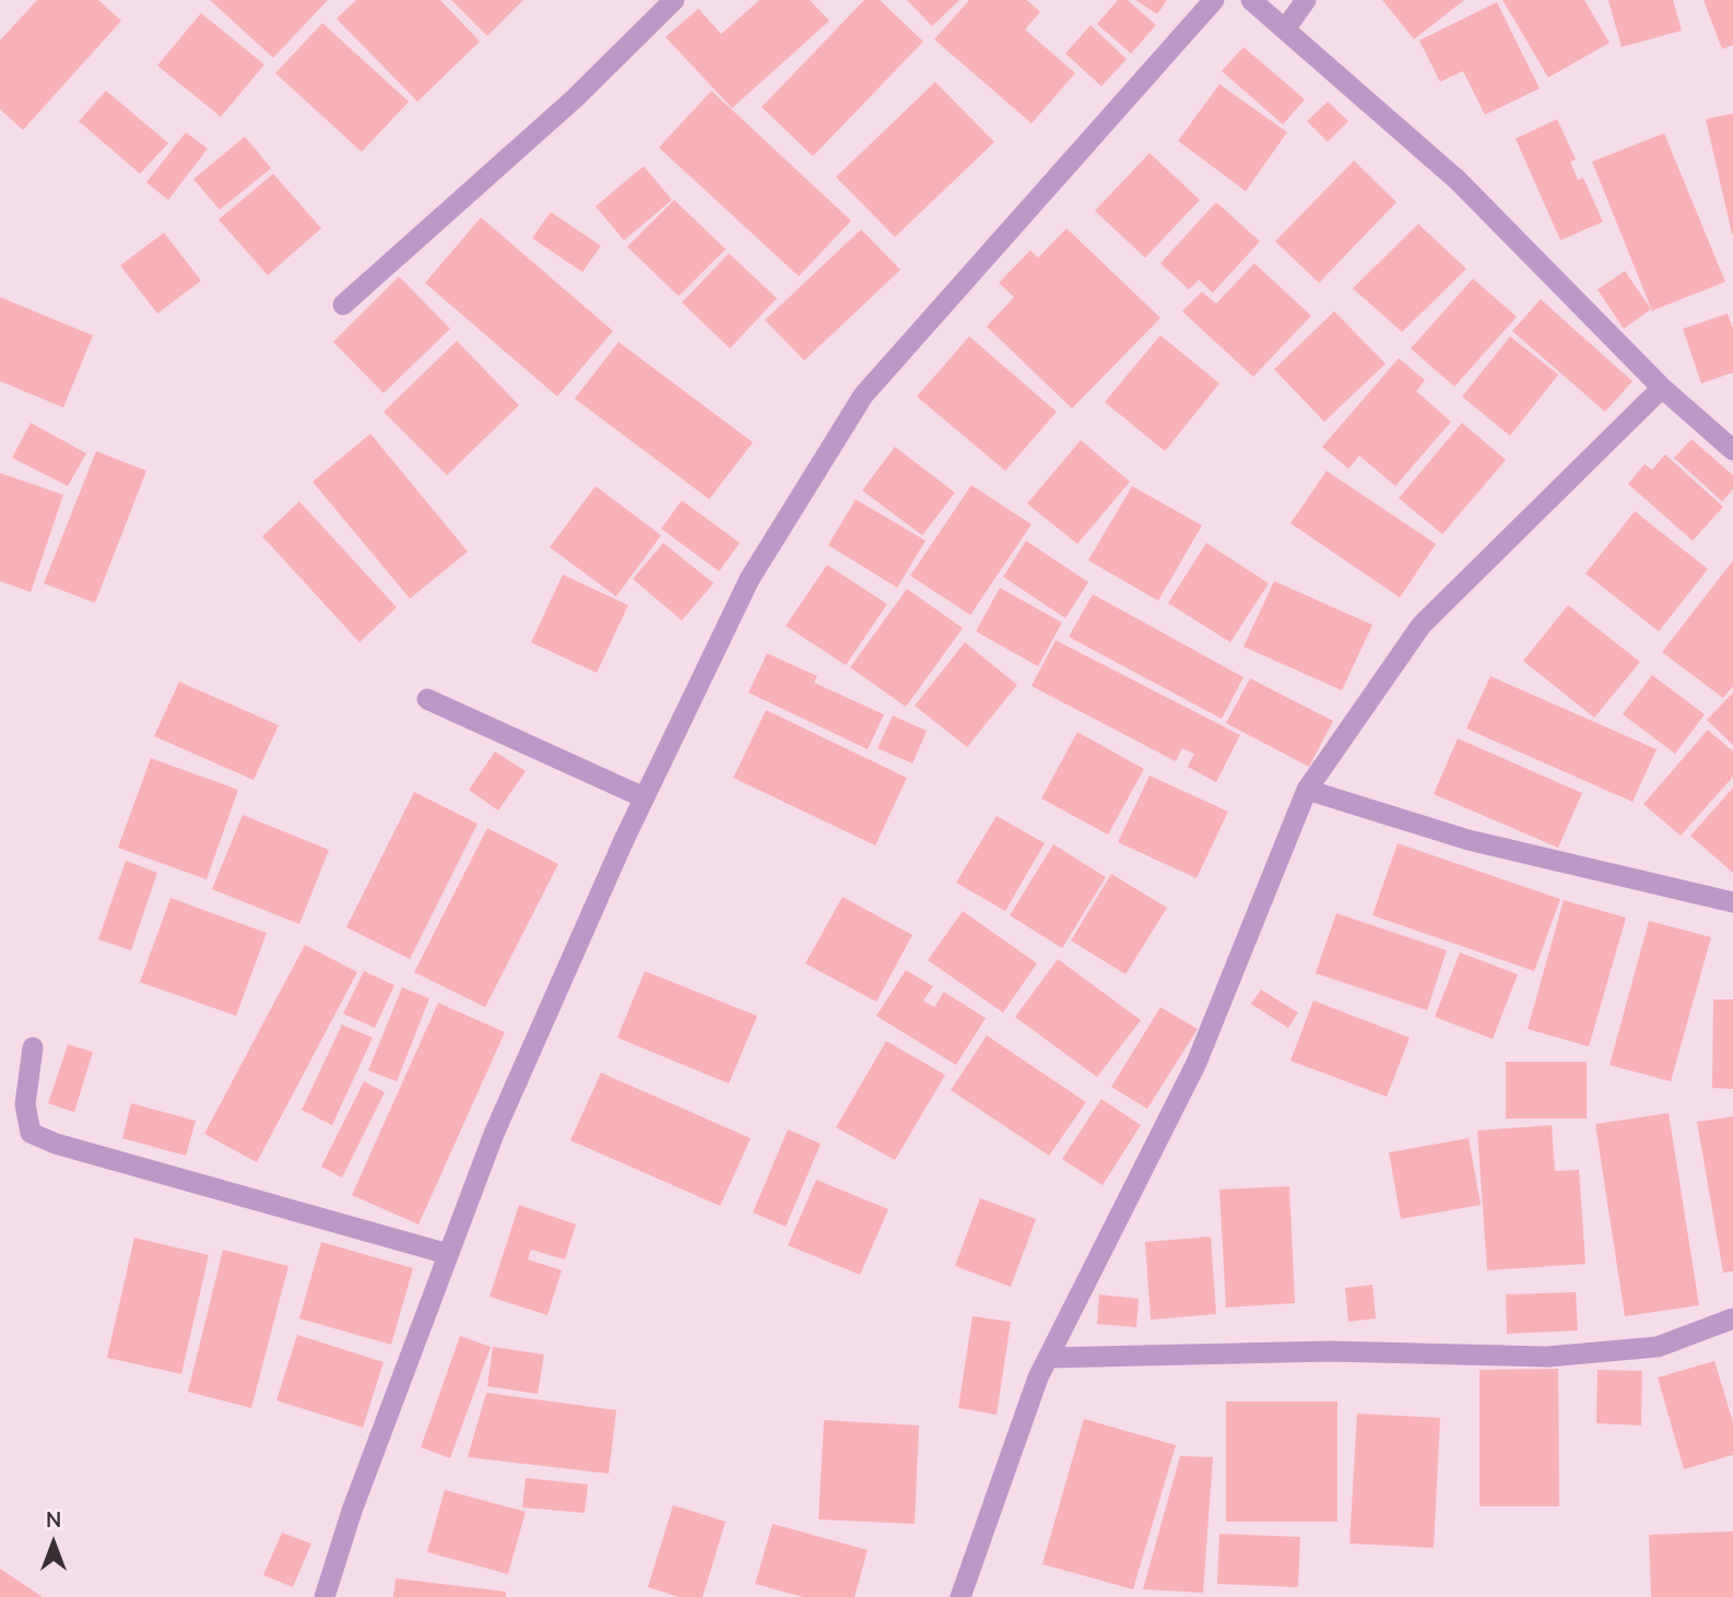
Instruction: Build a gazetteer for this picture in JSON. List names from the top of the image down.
{
  "north": "top"
}
